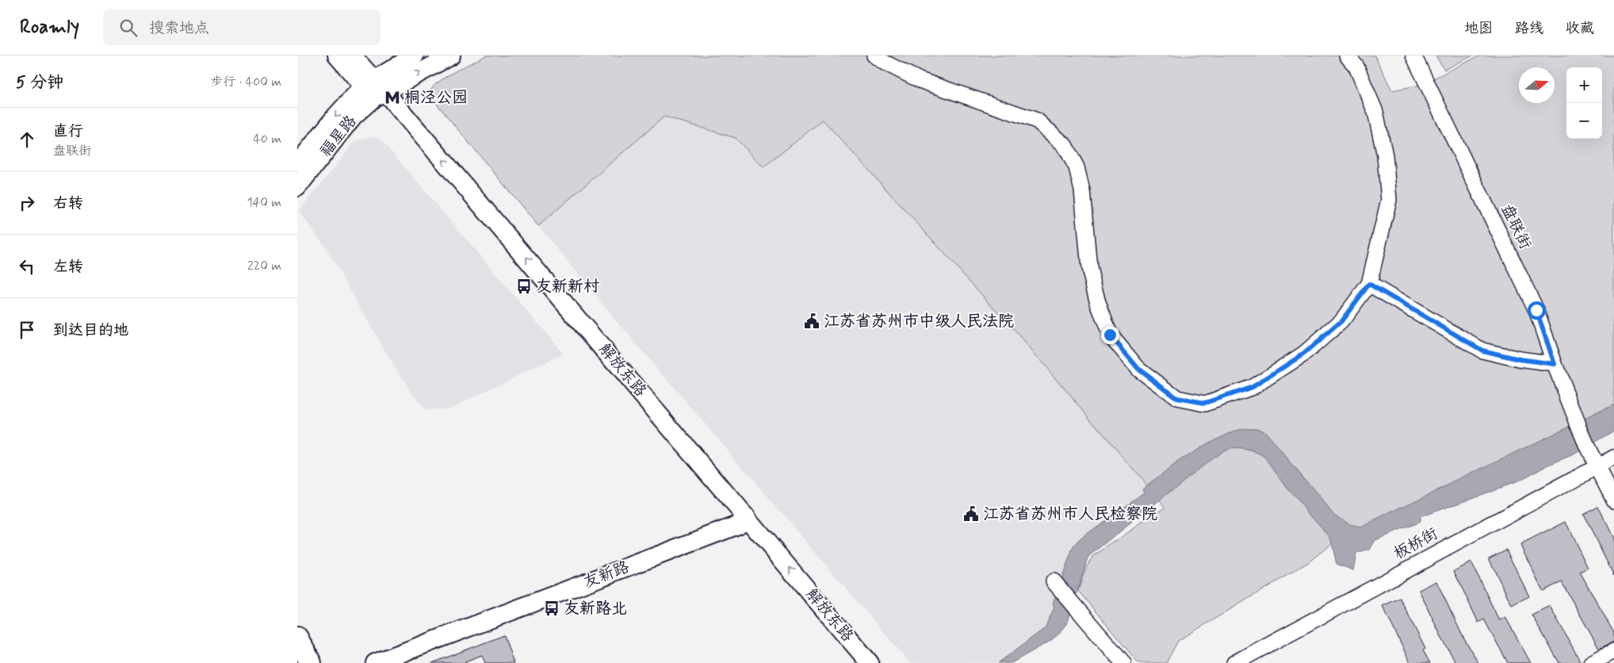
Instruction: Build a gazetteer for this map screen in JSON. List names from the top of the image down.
{
  "streets": {
    "main road": ["福星路", "解放东路", "友新路"],
    "street": ["盘联街", "板桥街"]
  },
  "crossings": [
    ["福星路", "解放东路"],
    ["盘联街", "板桥街"],
    ["解放东路", "友新路"]
  ],
  "places": {
    "metro station": ["桐泾公园"],
    "bus stop": ["友新新村", "友新路北"],
    "public building": ["江苏省苏州市中级人民法院", "江苏省苏州市人民检察院"]
  },
  "north": "right",
  "page": {
    "header": "Roamly",
    "search": "搜索地点",
    "nav": ["地图", "路线", "收藏"],
    "heading": ["5 分钟", "步行 · 400 m"],
    "map_buttons": ["+", "−"],
    "list": [
      ["直行", "盘联街", "40 m"],
      ["右转", "140 m"],
      ["左转", "220 m"],
      "到达目的地"
    ]
  }
}
